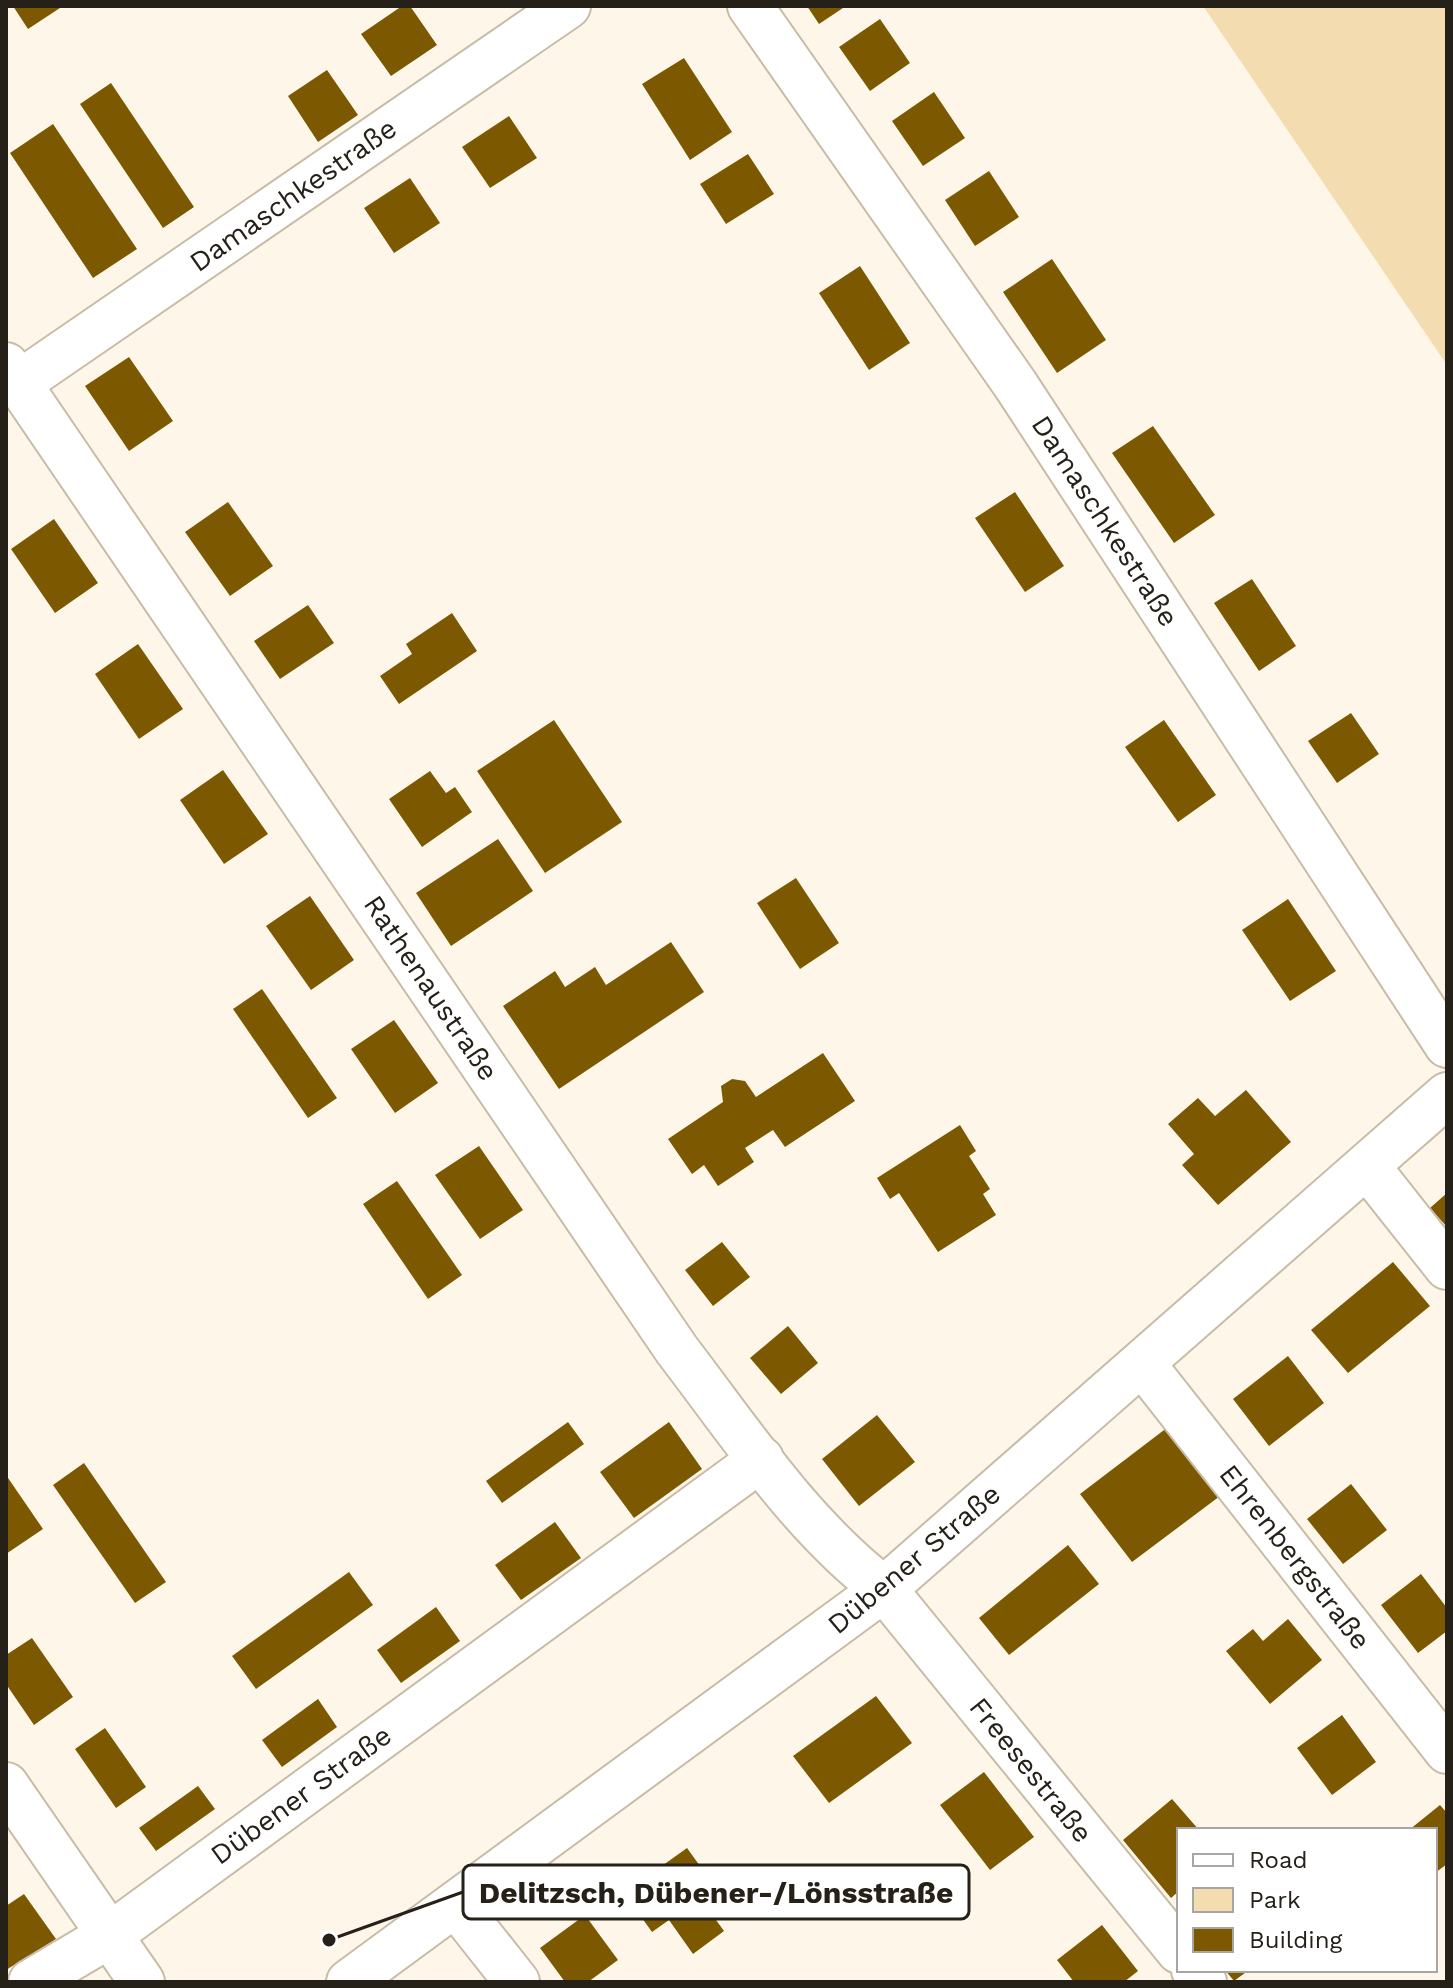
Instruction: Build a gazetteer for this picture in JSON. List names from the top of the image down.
{
  "streets": {
    "street": [
      "Damaschkestraße",
      "Rathenaustraße",
      "Ehrenbergstraße",
      "Dübener Straße",
      "Freesestraße"
    ]
  },
  "crossings": [
    ["Damaschkestraße", "Rathenaustraße"],
    ["Rathenaustraße", "Dübener Straße"],
    ["Rathenaustraße", "Freesestraße"],
    ["Ehrenbergstraße", "Dübener Straße"],
    ["Dübener Straße", "Freesestraße"]
  ],
  "places": ["Delitzsch, Dübener-/Lönsstraße"],
  "legend": ["Road", "Park", "Building"]
}
